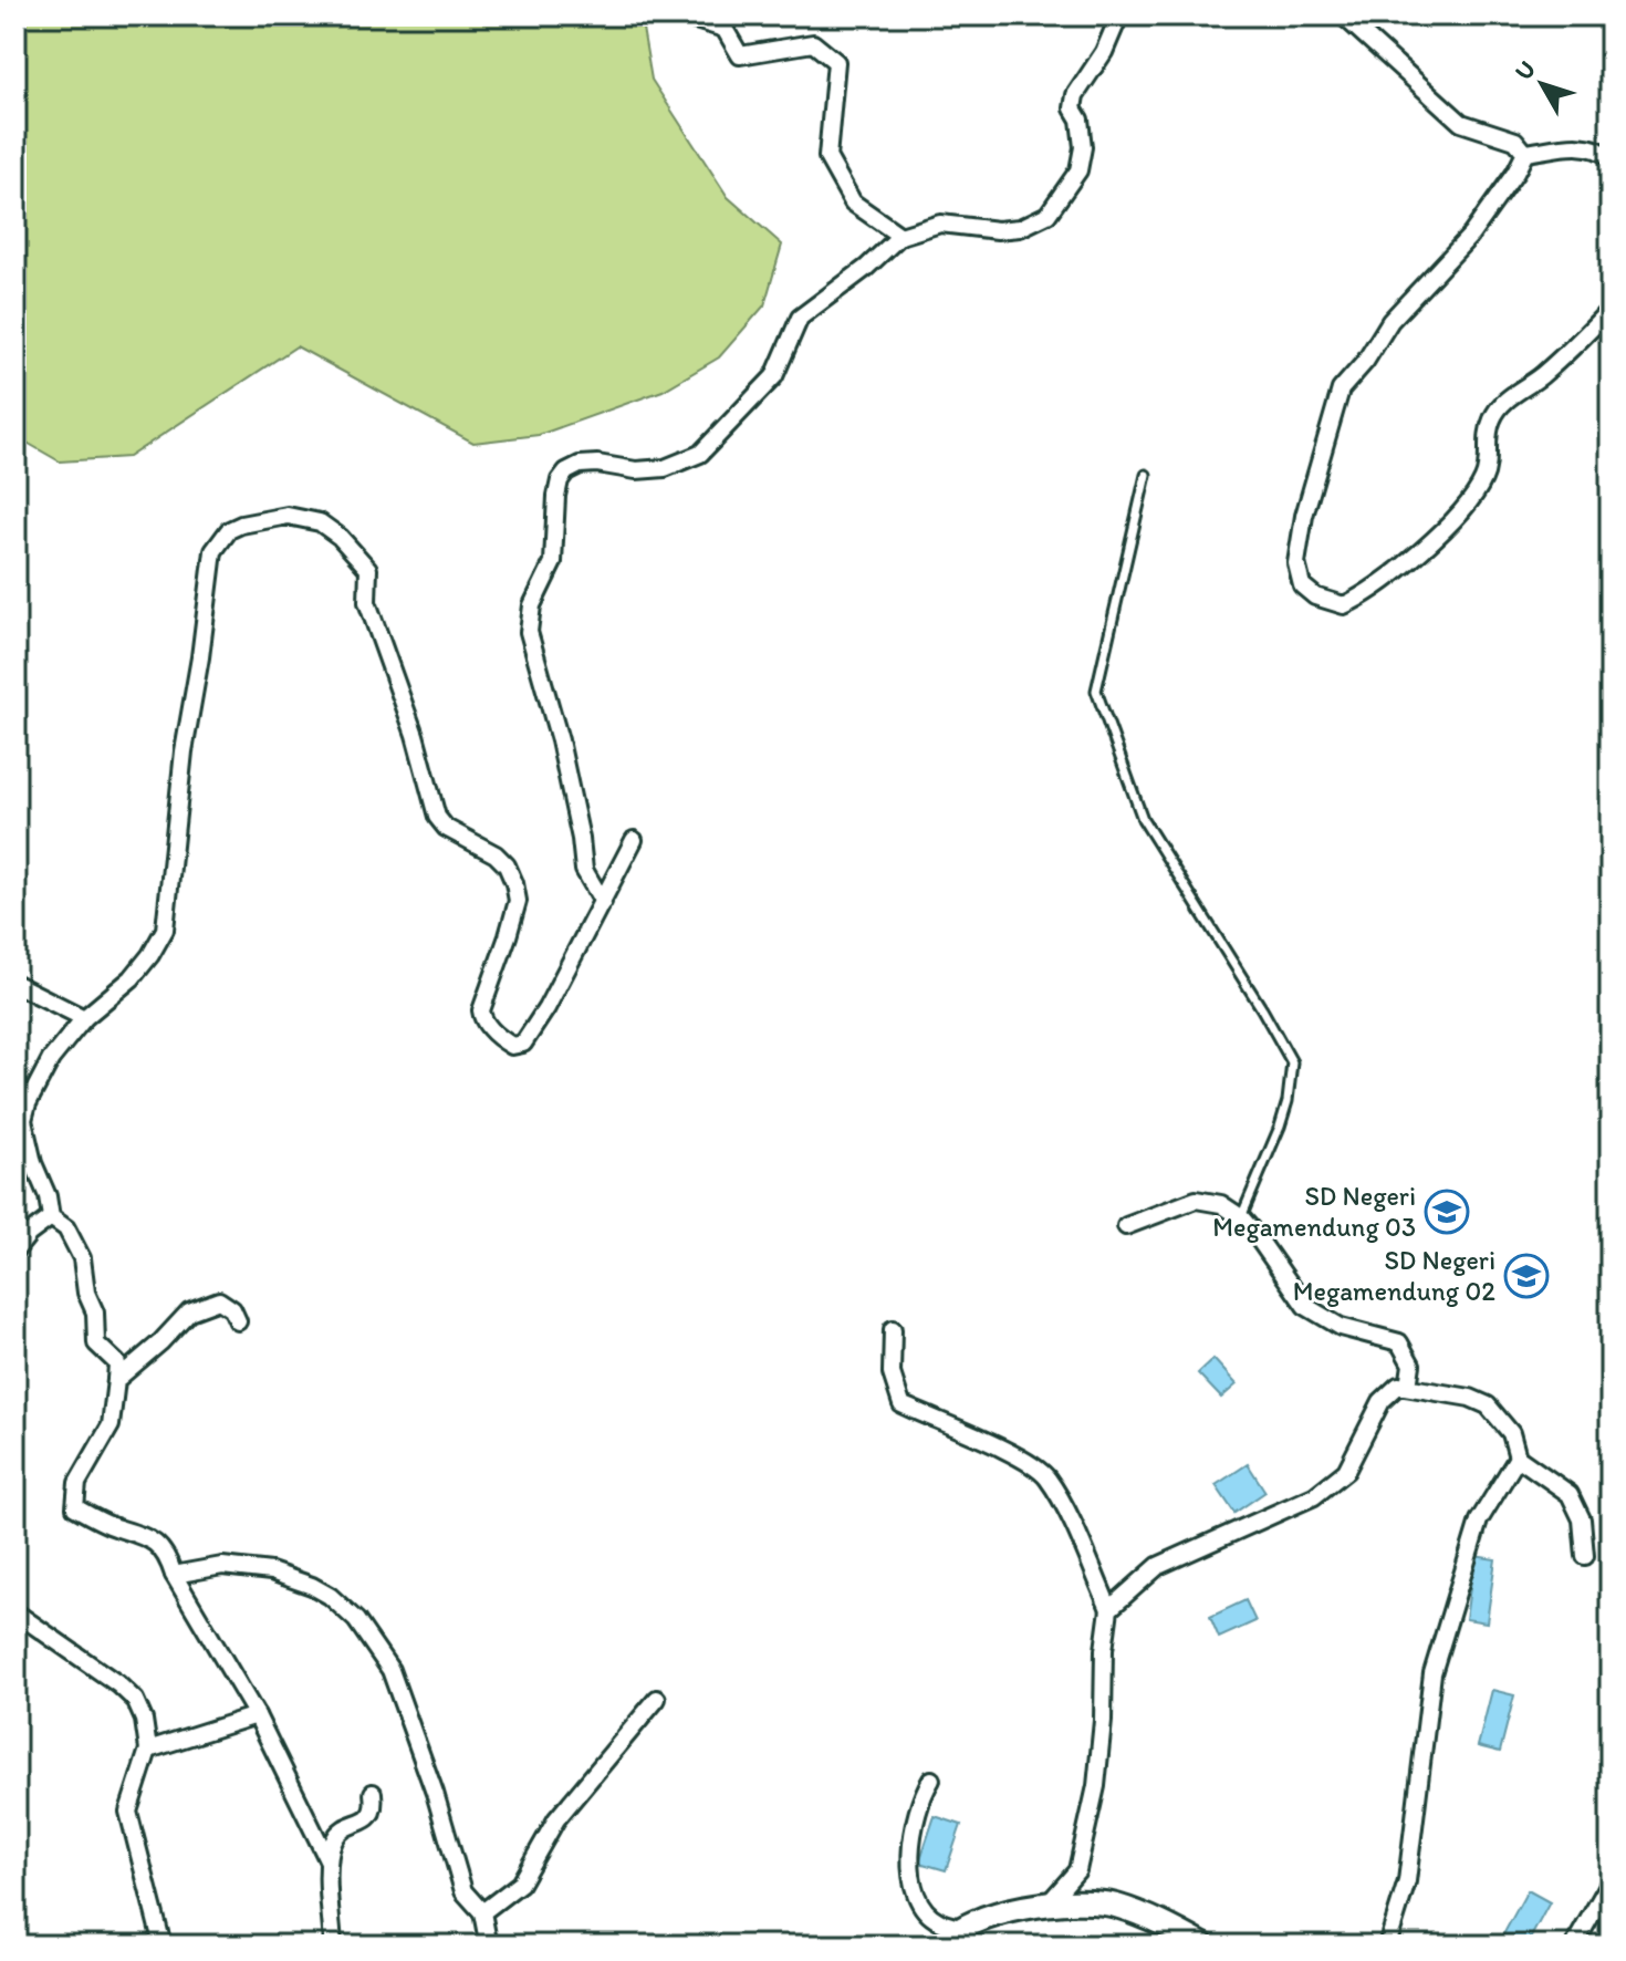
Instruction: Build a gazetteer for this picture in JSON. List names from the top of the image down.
{
  "places": {
    "school or university": ["SD Negeri Megamendung 03", "SD Negeri Megamendung 02"]
  },
  "north": "top left"
}
